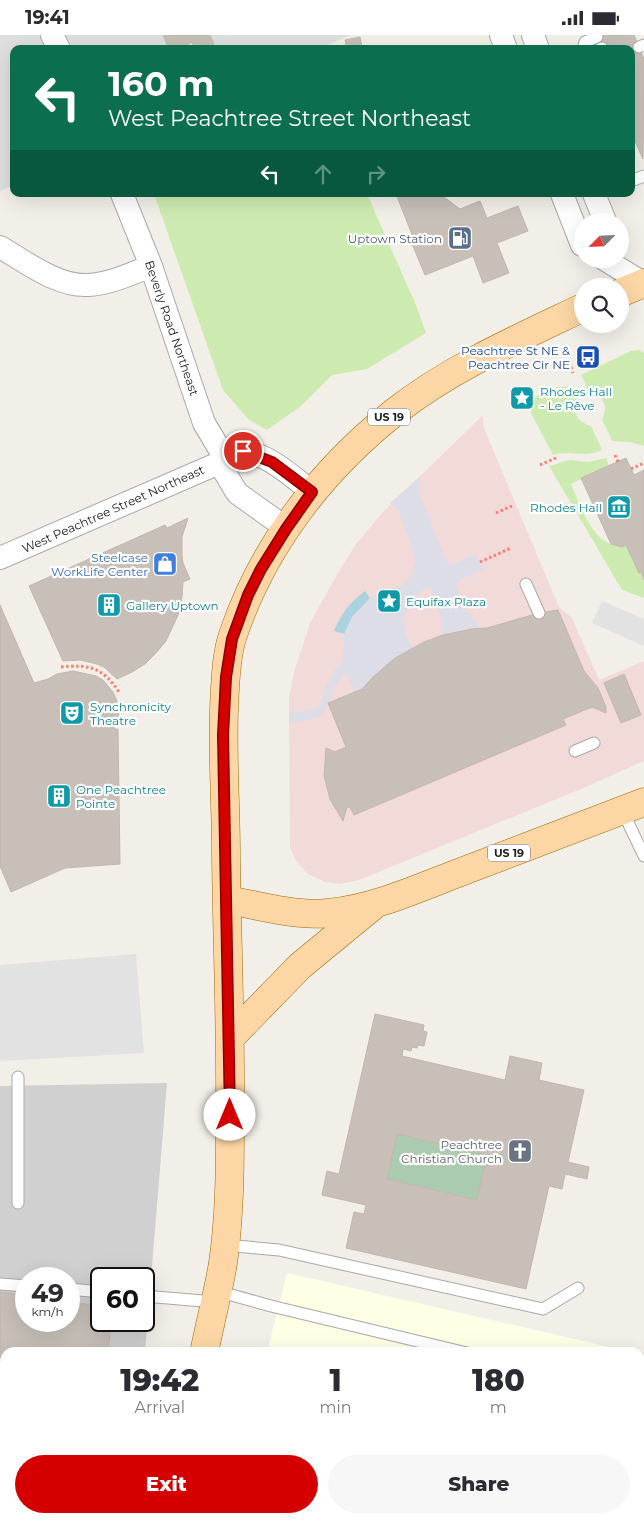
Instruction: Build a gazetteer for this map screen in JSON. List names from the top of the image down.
{
  "streets": {
    "main road": ["US 19"],
    "street": ["Beverly Road Northeast", "West Peachtree Street Northeast"]
  },
  "crossings": [
    ["Beverly Road Northeast", "West Peachtree Street Northeast"],
    ["US 19", "West Peachtree Street Northeast"]
  ],
  "places": {
    "fuel station": ["Uptown Station"],
    "bus stop": ["Peachtree St NE & Peachtree Cir NE"],
    "place": ["Rhodes Hall - Le Rêve", "Equifax Plaza"],
    "museum": ["Rhodes Hall"],
    "shop": ["Steelcase WorkLife Center"],
    "building": ["Gallery Uptown", "One Peachtree Pointe"],
    "theatre": ["Synchronicity Theatre"],
    "church": ["Peachtree Christian Church"]
  },
  "north": "bottom left",
  "page": {
    "status": "19:41",
    "turn": ["160 m", "West Peachtree Street Northeast"],
    "speed": "49 km/h",
    "limit": "60",
    "eta": [
      "19:42",
      "Arrival",
      "1",
      "min",
      "180",
      "m"
    ],
    "buttons": ["Exit", "Share"]
  }
}
